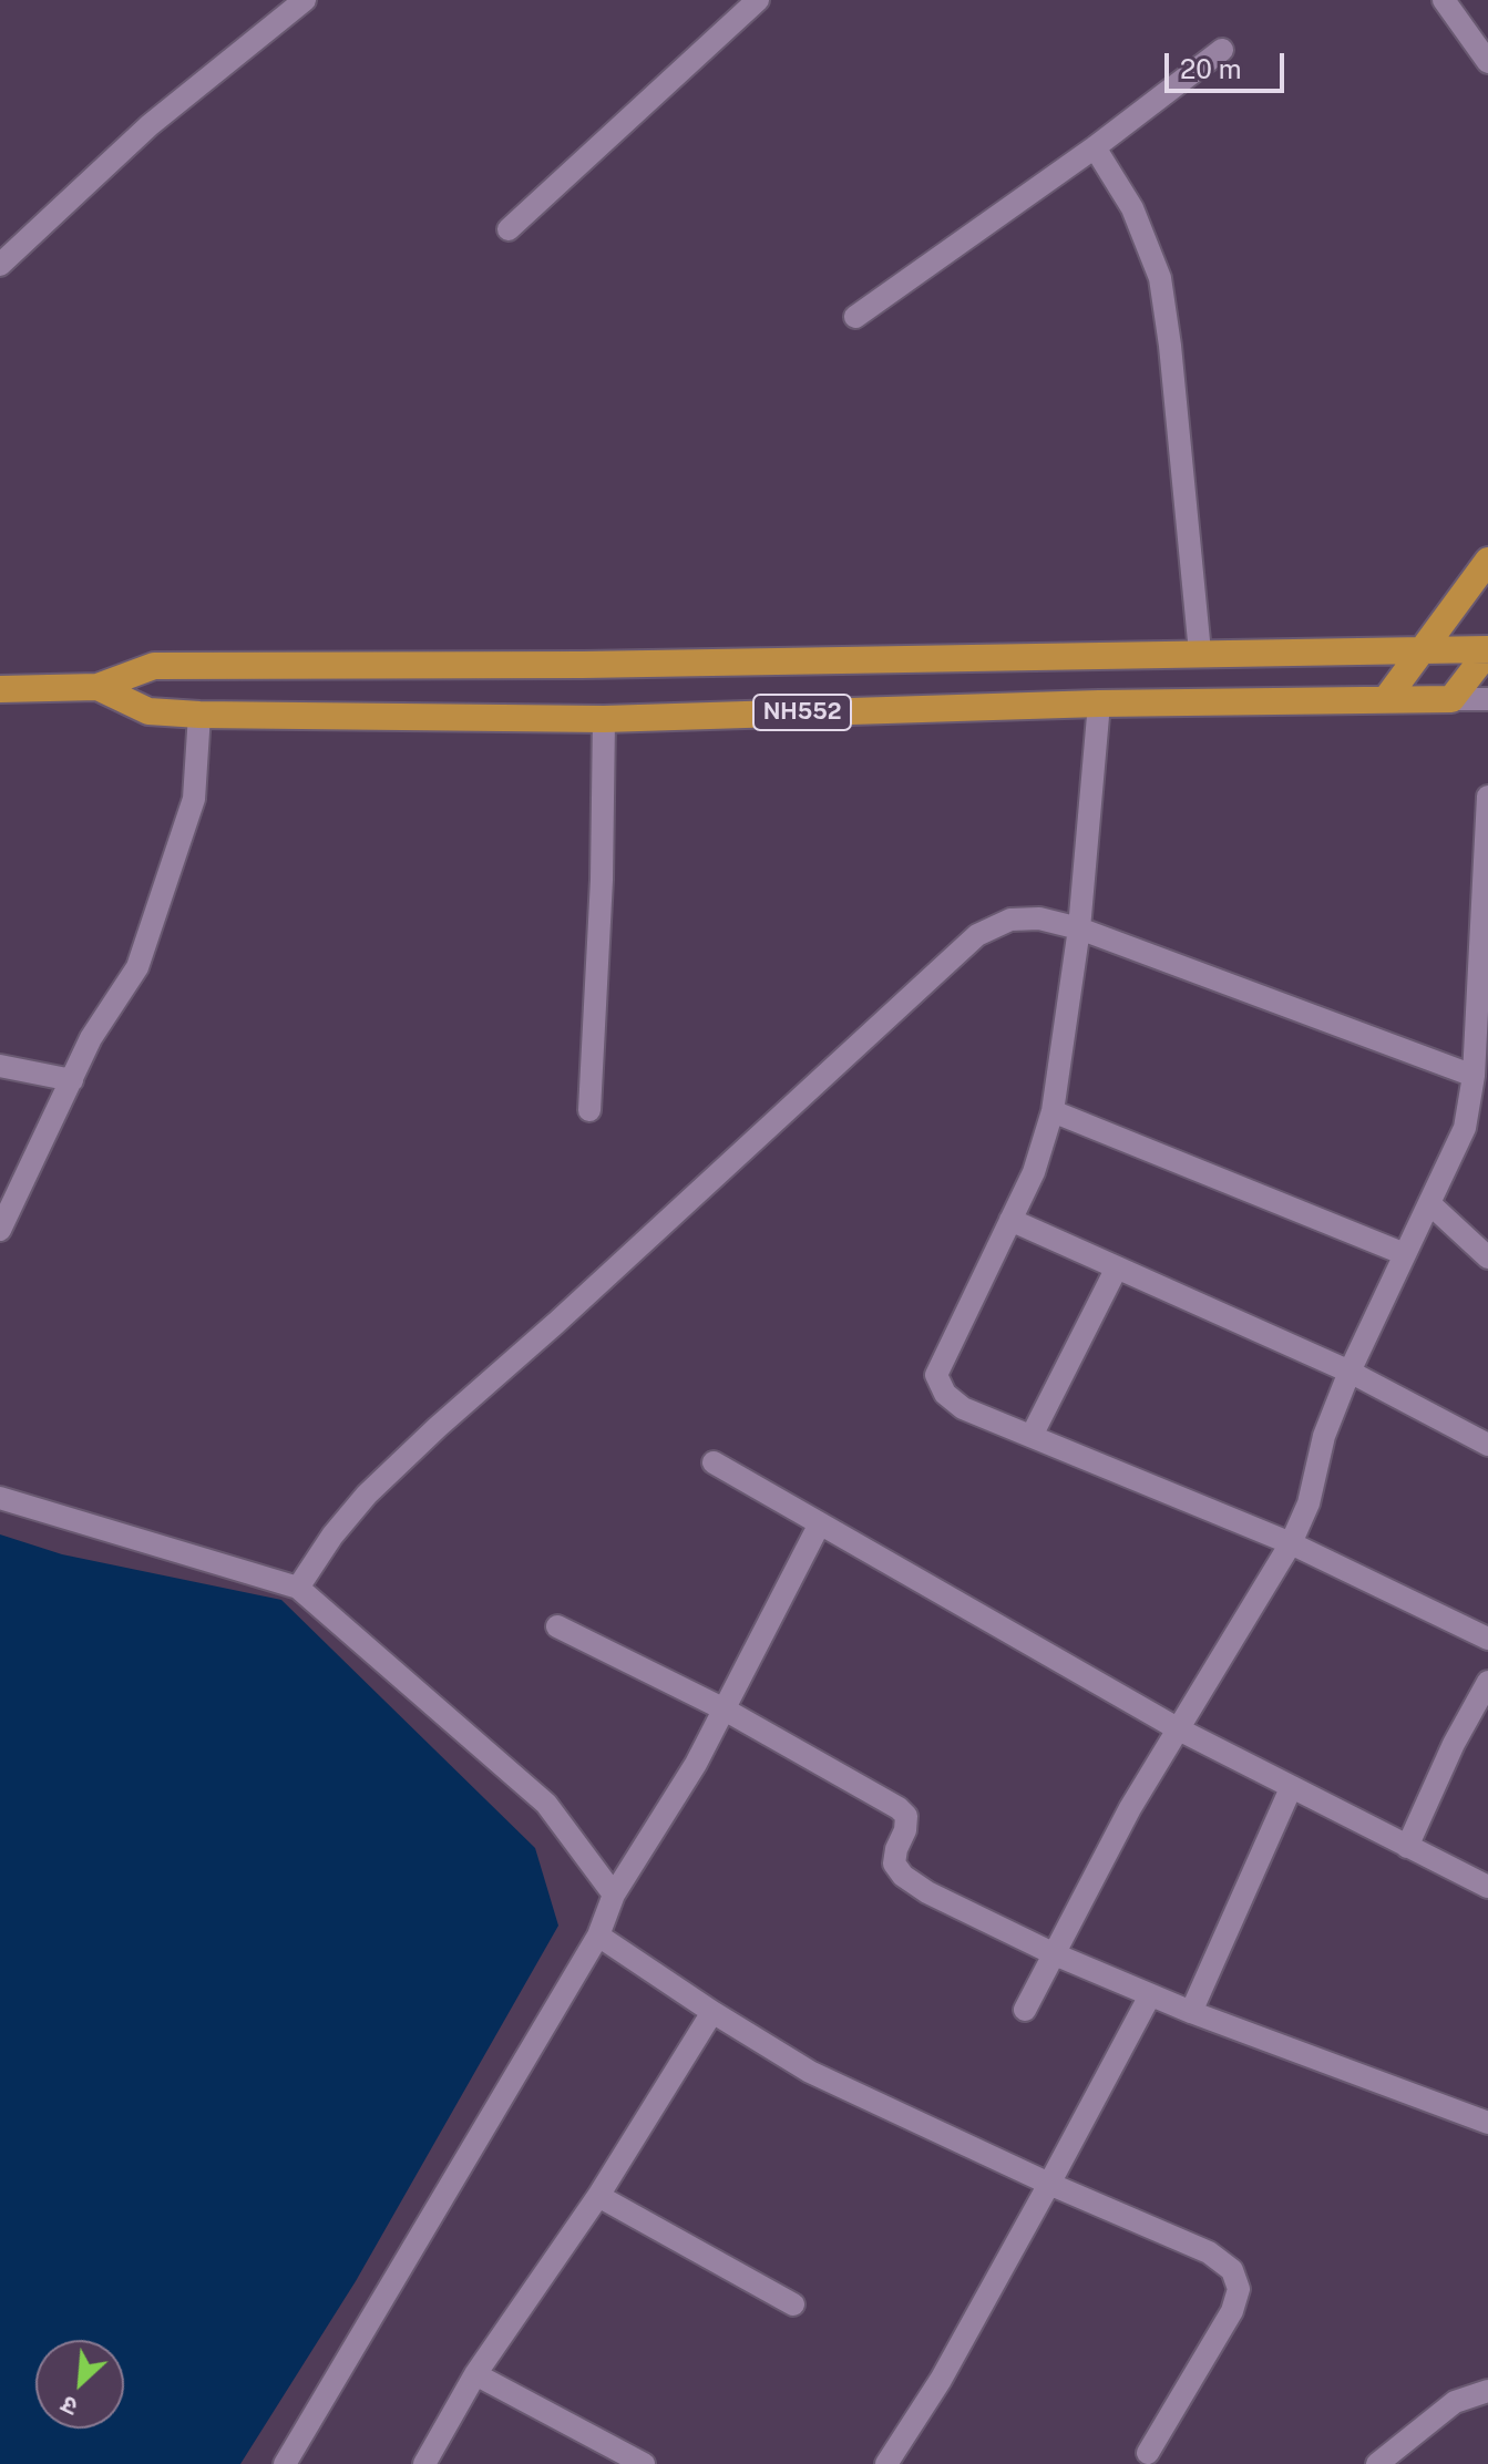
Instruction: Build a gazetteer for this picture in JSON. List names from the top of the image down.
{
  "streets": {
    "highway": ["NH552"]
  },
  "scale_bar": "20 m",
  "north": "bottom left"
}
